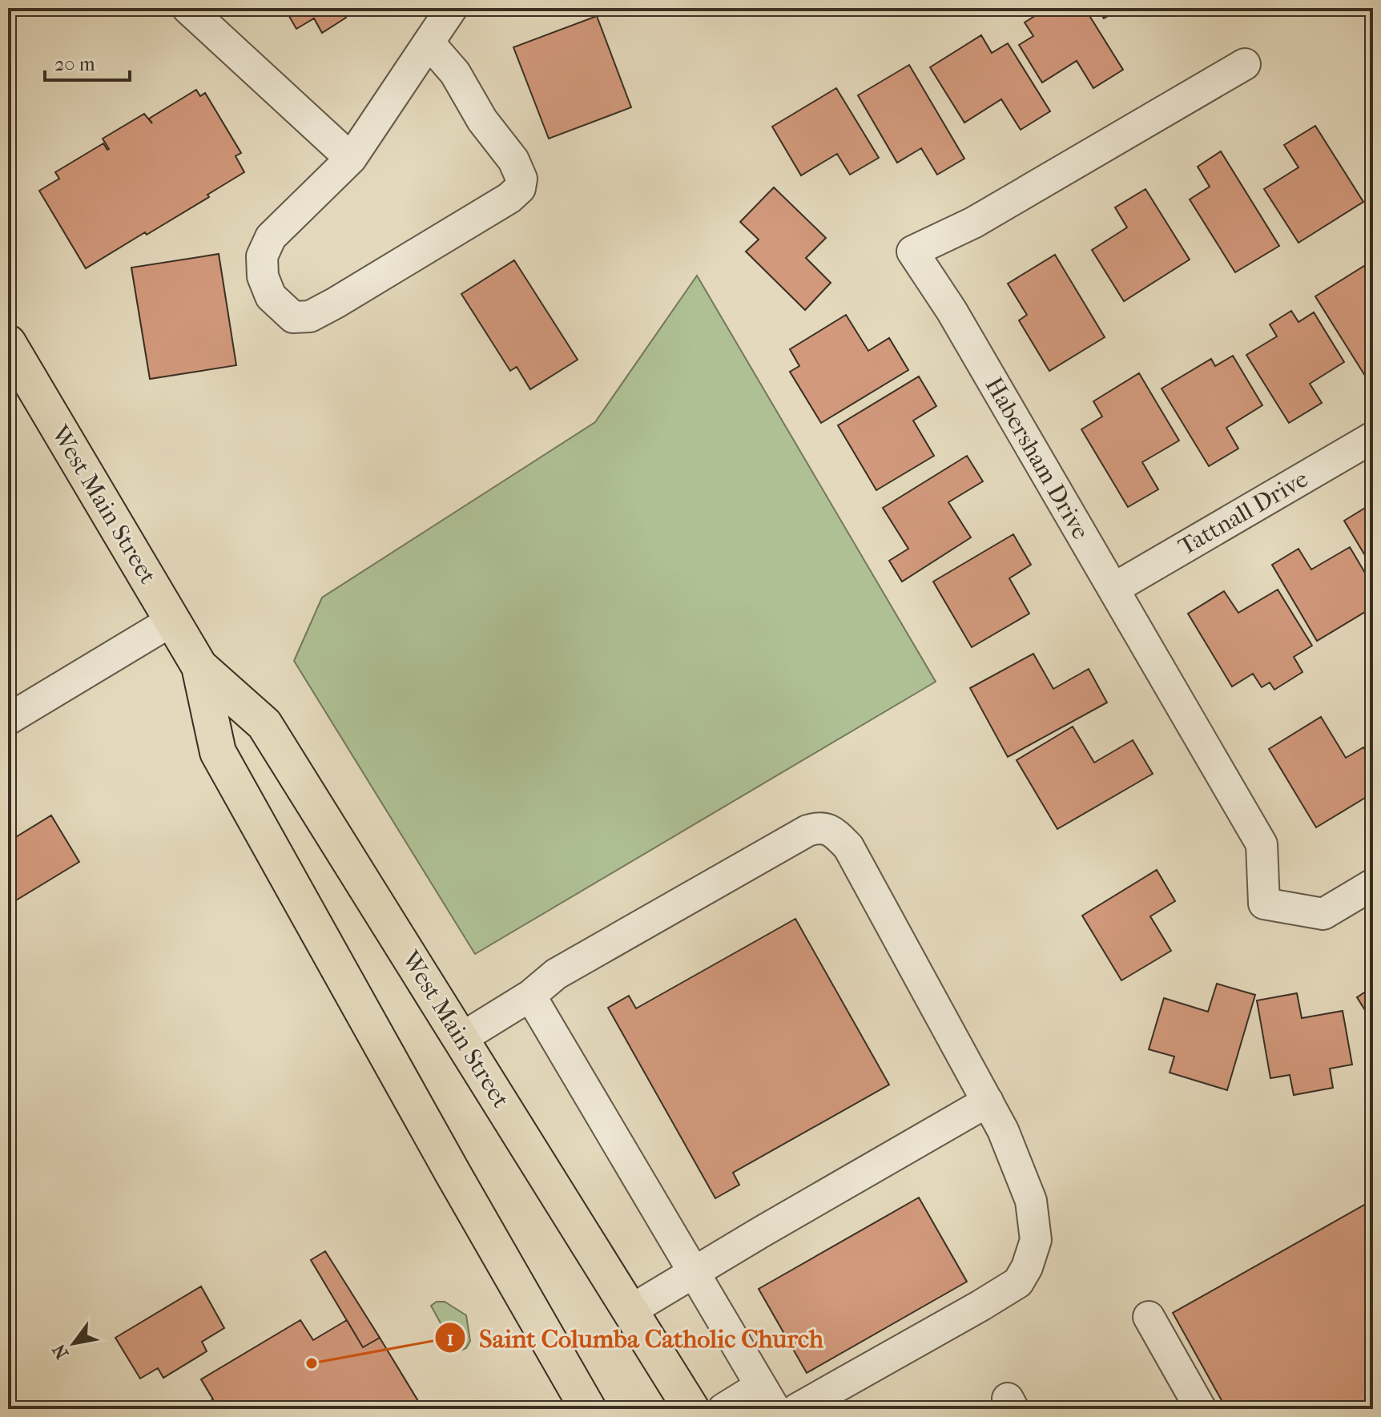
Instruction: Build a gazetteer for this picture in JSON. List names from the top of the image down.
{
  "streets": {
    "main road": ["West Main Street"],
    "street": ["Habersham Drive", "Tattnall Drive"]
  },
  "crossings": [
    ["Habersham Drive", "Tattnall Drive"]
  ],
  "places": ["Saint Columba Catholic Church"],
  "scale_bar": "20 m",
  "north": "bottom left"
}
